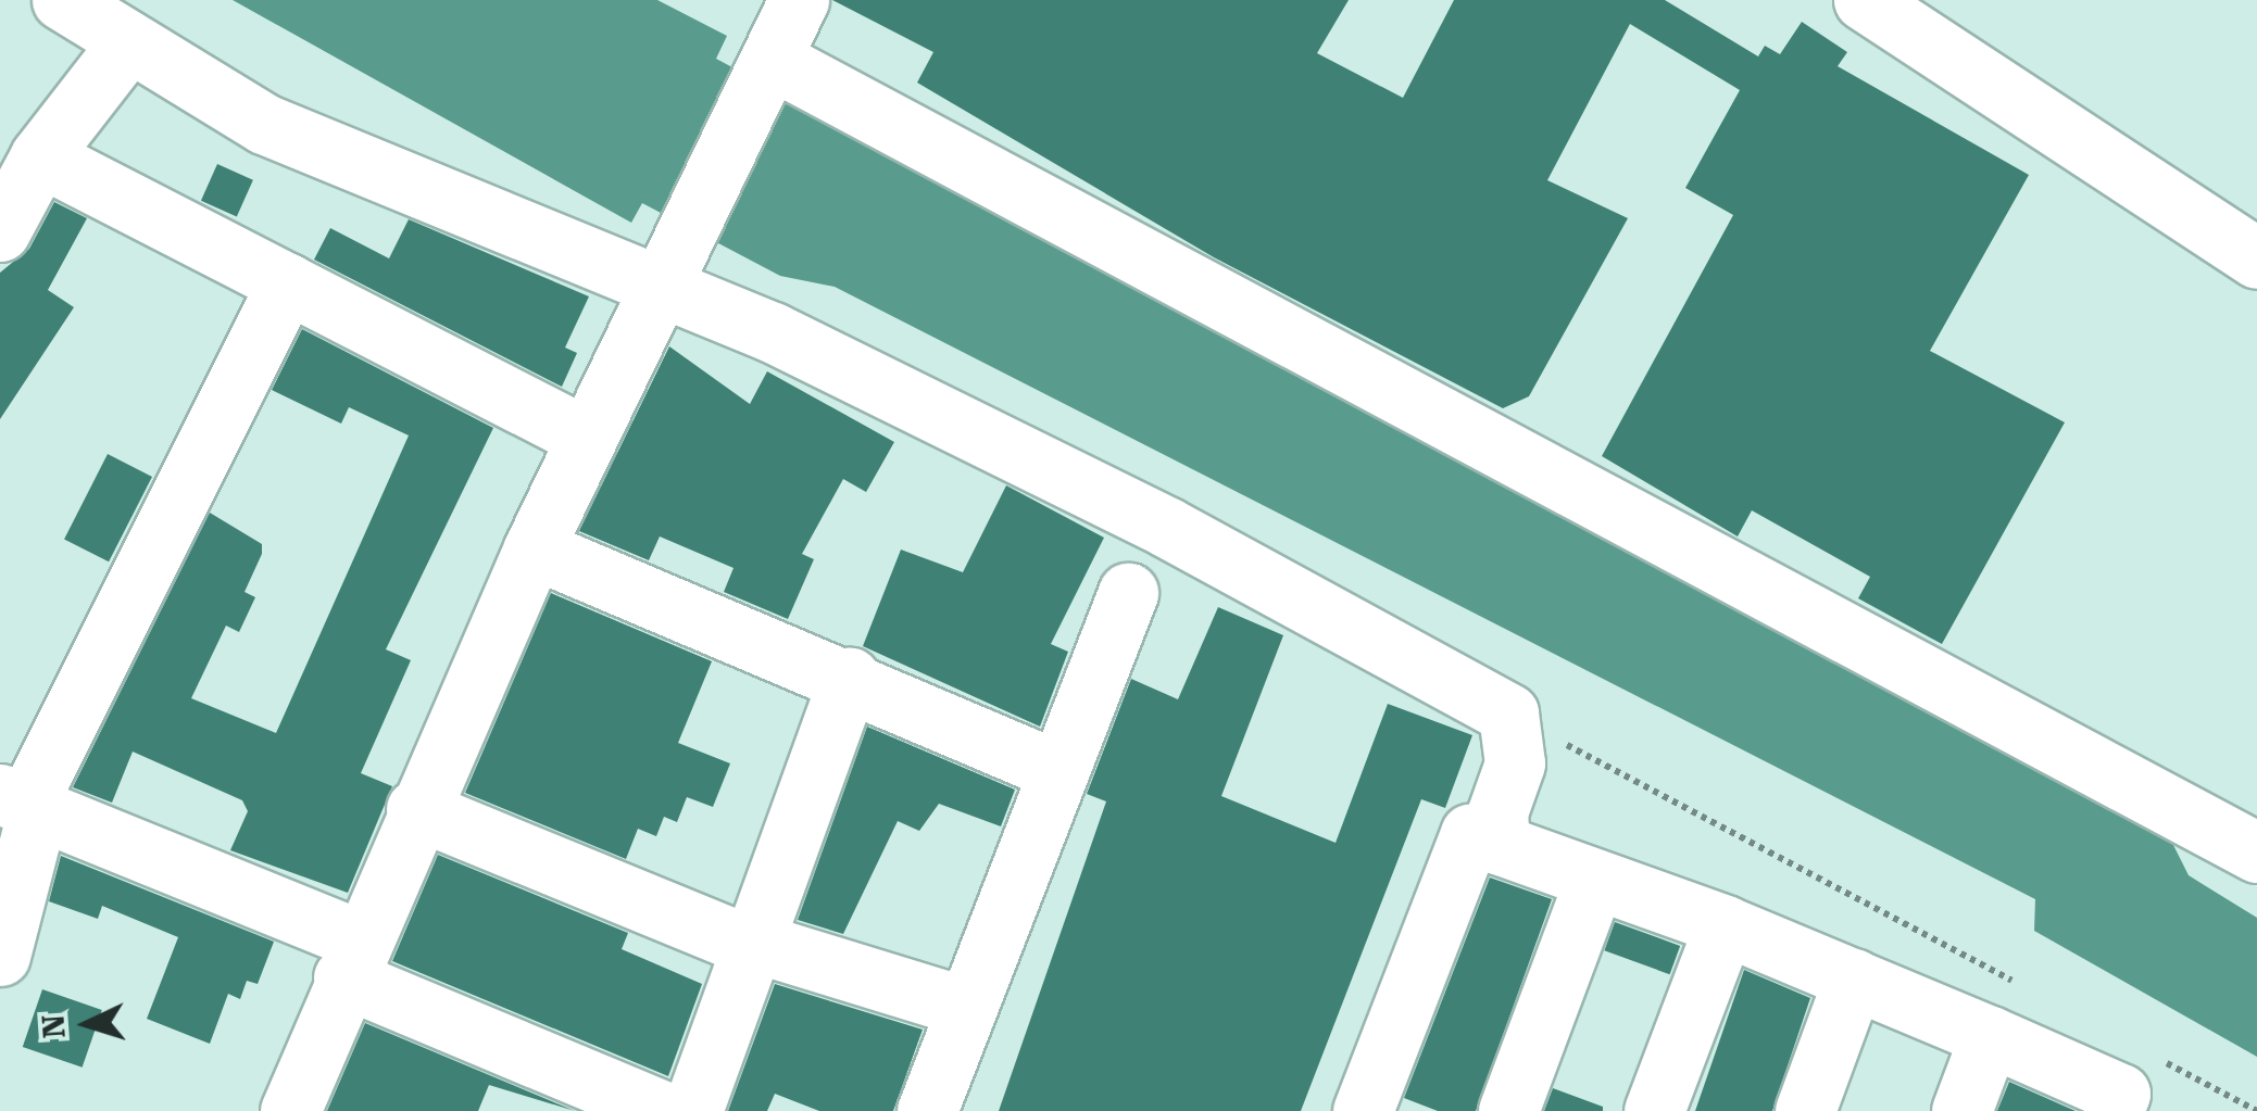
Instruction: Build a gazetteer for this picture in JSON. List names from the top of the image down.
{
  "north": "left"
}
